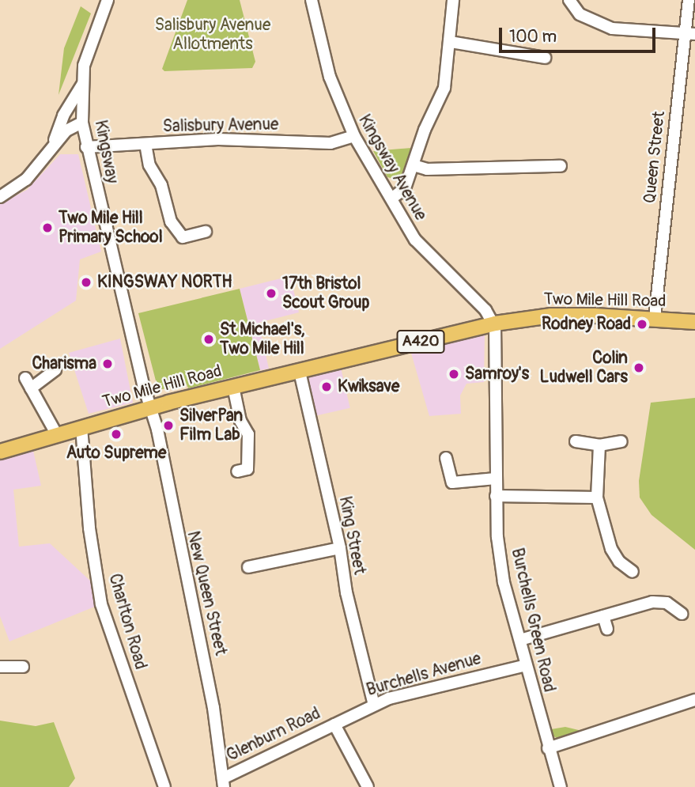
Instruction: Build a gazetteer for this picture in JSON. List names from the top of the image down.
{
  "streets": {
    "main road": ["Two Mile Hill Road", "A420"],
    "street": [
      "Salisbury Avenue",
      "Kingsway",
      "Queen Street",
      "Kingsway Avenue",
      "King Street",
      "New Queen Street",
      "Burchells Green Road",
      "Charlton Road",
      "Burchells Avenue",
      "Glenburn Road"
    ]
  },
  "crossings": [
    ["Salisbury Avenue", "Kingsway"],
    ["Salisbury Avenue", "Kingsway Avenue"],
    ["Kingsway", "Two Mile Hill Road"],
    ["Kingsway", "New Queen Street"],
    ["Queen Street", "Two Mile Hill Road"],
    ["Kingsway Avenue", "Two Mile Hill Road"],
    ["Kingsway Avenue", "Burchells Green Road"],
    ["Two Mile Hill Road", "King Street"],
    ["Two Mile Hill Road", "New Queen Street"],
    ["Two Mile Hill Road", "Burchells Green Road"],
    ["Two Mile Hill Road", "Charlton Road"],
    ["King Street", "Burchells Avenue"],
    ["New Queen Street", "Glenburn Road"],
    ["Burchells Green Road", "Burchells Avenue"],
    ["Burchells Avenue", "Glenburn Road"]
  ],
  "parks": ["Salisbury Avenue Allotments"],
  "places": [
    "Two Mile Hill Primary School",
    "KINGSWAY NORTH",
    "17th Bristol Scout Group",
    "Rodney Road",
    "St Michael's, Two Mile Hill",
    "Charisma",
    "Colin Ludwell Cars",
    "Samroy's",
    "Kwiksave",
    "SilverPan Film Lab",
    "Auto Supreme"
  ],
  "scale_bar": "100 m"
}
